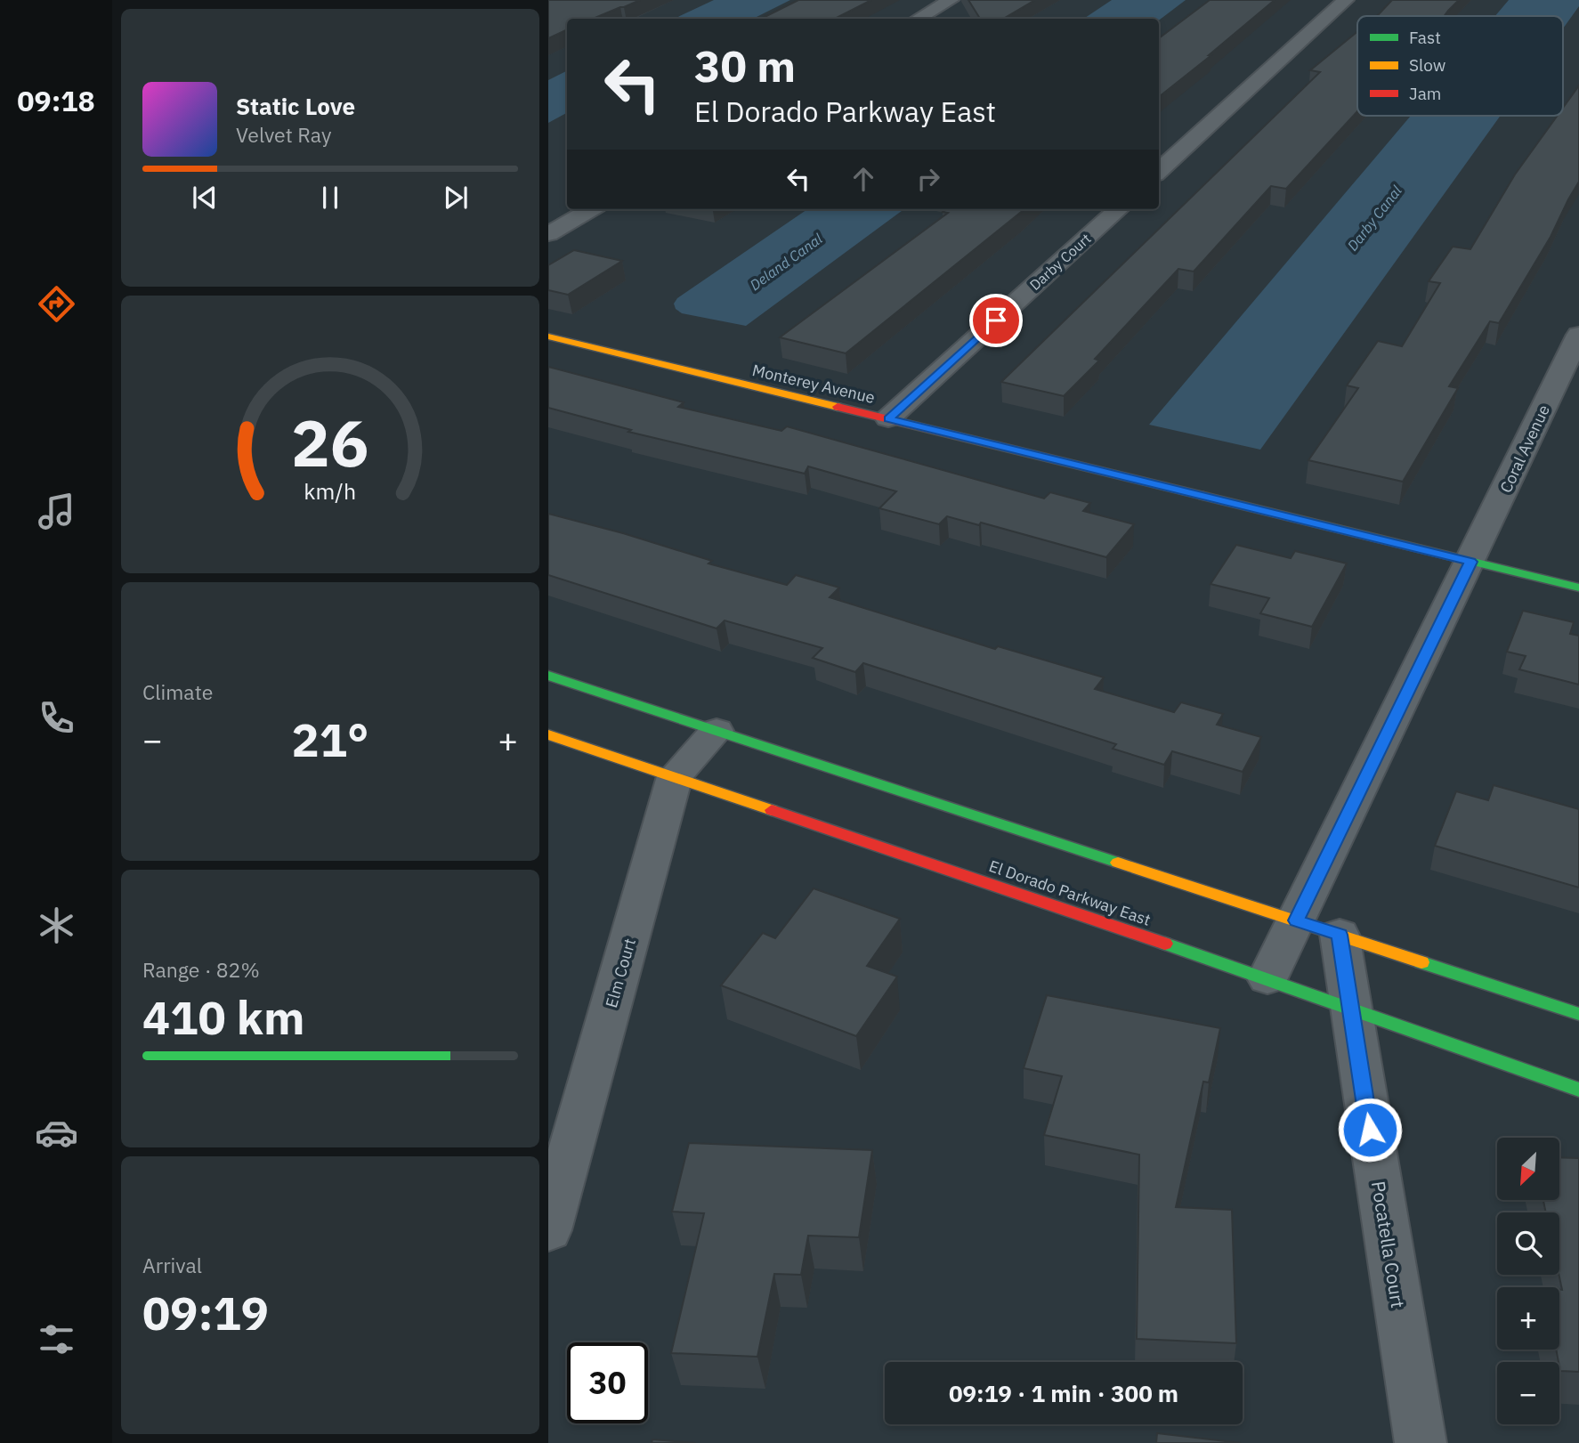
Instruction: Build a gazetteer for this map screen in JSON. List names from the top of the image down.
{
  "streets": {
    "street": [
      "Darby Court",
      "Monterey Avenue",
      "Coral Avenue",
      "El Dorado Parkway East",
      "Elm Court",
      "Pocatella Court"
    ]
  },
  "crossings": [
    ["Darby Court", "Monterey Avenue"],
    ["Monterey Avenue", "Coral Avenue"],
    ["Coral Avenue", "El Dorado Parkway East"],
    ["El Dorado Parkway East", "Elm Court"],
    ["El Dorado Parkway East", "Pocatella Court"]
  ],
  "water": ["Darby Canal", "Deland Canal"],
  "legend": ["Fast", "Slow", "Jam"],
  "north": "bottom left",
  "page": {
    "tabs": "09:18",
    "turn": ["30 m", "El Dorado Parkway East"],
    "song": ["Static Love", "Velvet Ray"],
    "tile": [
      "Climate",
      ["Range · 82%", "410 km"],
      ["Arrival", "09:19"]
    ],
    "heat": ["−", "21°", "+"],
    "map_buttons": ["+", "−"],
    "limit": "30",
    "trip": "09:19 · 1 min · 300 m",
    "gauge": ["26", "km/h"]
  }
}
